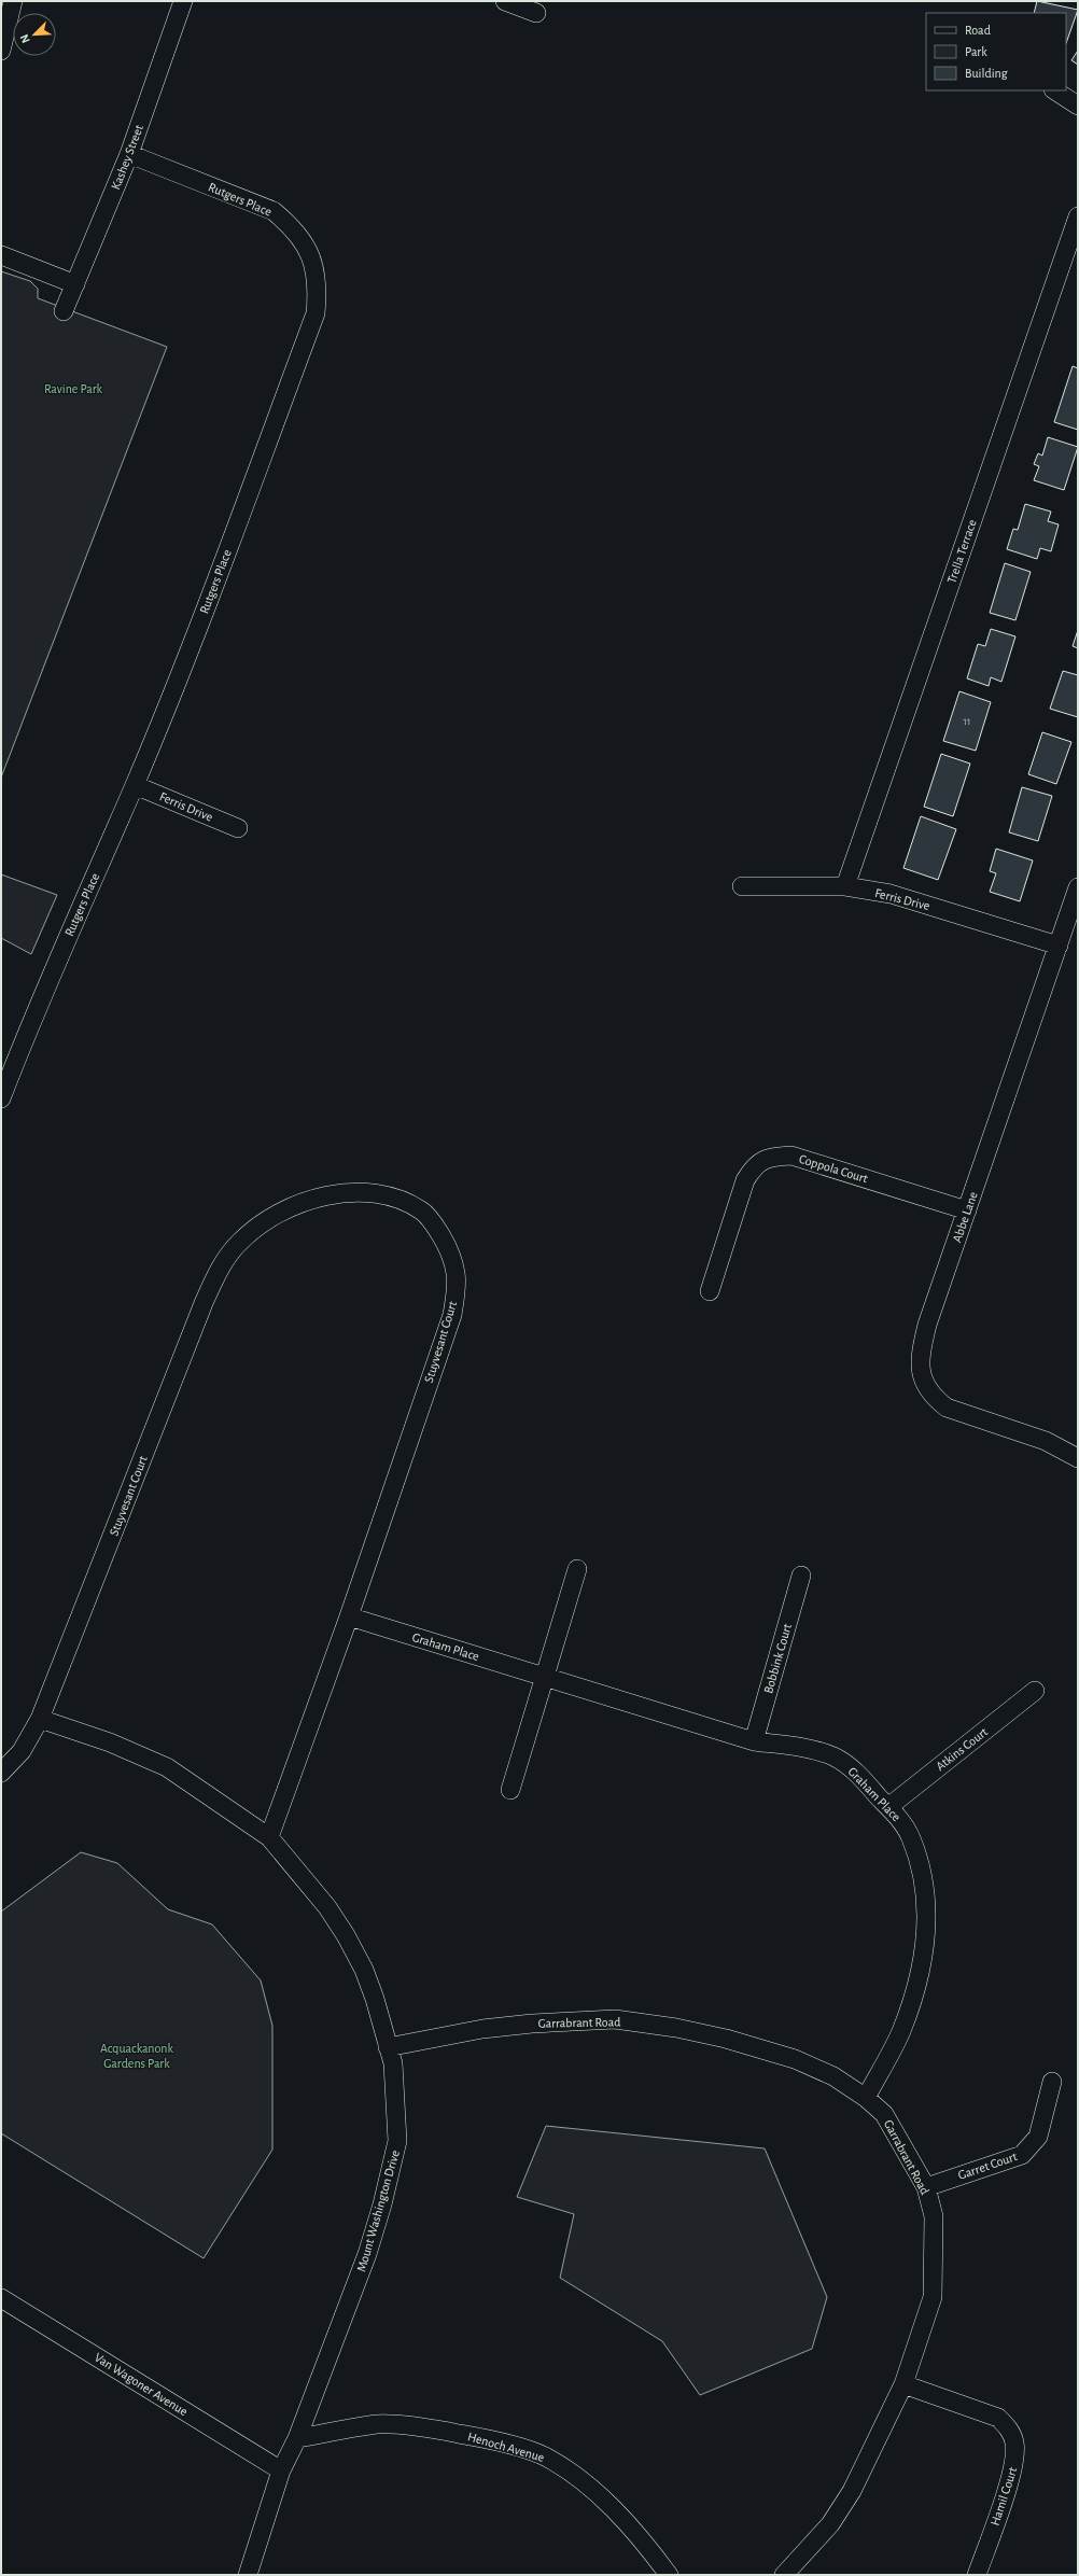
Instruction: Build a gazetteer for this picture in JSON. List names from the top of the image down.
{
  "streets": {
    "street": [
      "Kashey Street",
      "Rutgers Place",
      "Trella Terrace",
      "Ferris Drive",
      "Coppola Court",
      "Abbe Lane",
      "Stuyvesant Court",
      "Graham Place",
      "Bobbink Court",
      "Atkins Court",
      "Garrabrant Road",
      "Garret Court",
      "Mount Washington Drive",
      "Van Wagoner Avenue",
      "Henoch Avenue",
      "Hamil Court"
    ]
  },
  "crossings": [
    ["Kashey Street", "Rutgers Place"],
    ["Rutgers Place", "Ferris Drive"],
    ["Trella Terrace", "Ferris Drive"],
    ["Ferris Drive", "Abbe Lane"],
    ["Coppola Court", "Abbe Lane"],
    ["Stuyvesant Court", "Graham Place"],
    ["Stuyvesant Court", "Mount Washington Drive"],
    ["Graham Place", "Bobbink Court"],
    ["Graham Place", "Atkins Court"],
    ["Graham Place", "Garrabrant Road"],
    ["Garrabrant Road", "Garret Court"],
    ["Garrabrant Road", "Mount Washington Drive"],
    ["Garrabrant Road", "Hamil Court"],
    ["Mount Washington Drive", "Van Wagoner Avenue"],
    ["Mount Washington Drive", "Henoch Avenue"]
  ],
  "parks": ["Ravine Park", "Acquackanonk Gardens Park"],
  "house_numbers": ["11"],
  "legend": ["Road", "Park", "Building"],
  "north": "bottom left"
}
